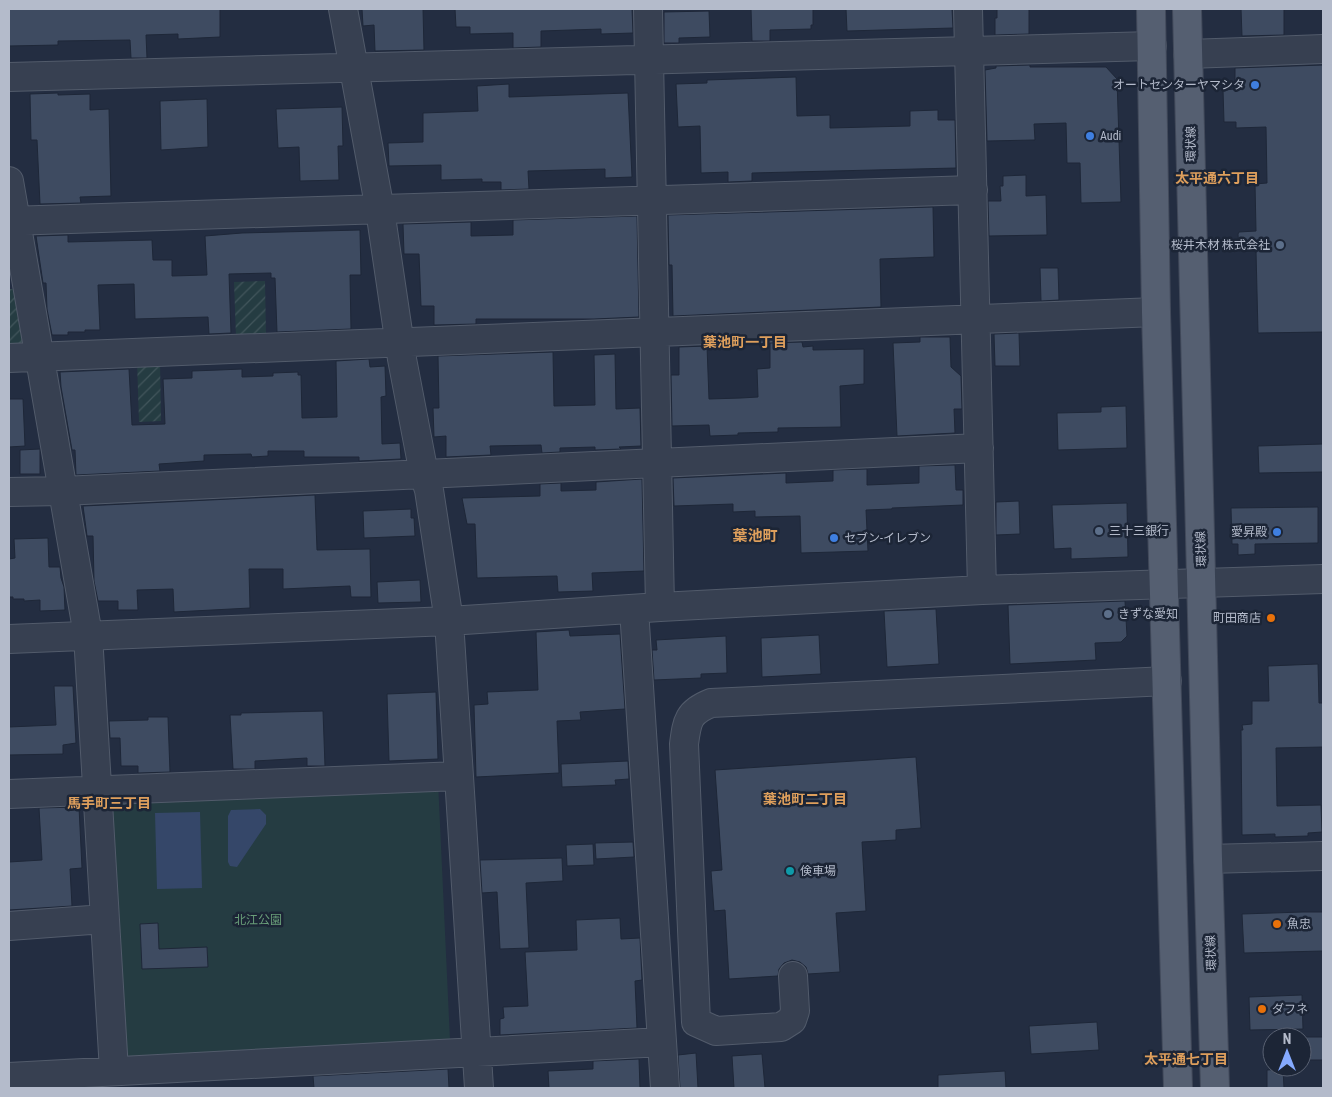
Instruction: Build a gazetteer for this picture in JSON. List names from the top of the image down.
{
  "streets": {
    "main road": ["環状線"]
  },
  "districts": [
    "太平通六丁目",
    "葉池町一丁目",
    "葉池町",
    "葉池町二丁目",
    "馬手町三丁目",
    "太平通七丁目"
  ],
  "parks": ["北江公園"],
  "places": [
    "オートセンターヤマシタ",
    "Audi",
    "桜井木材 株式会社",
    "三十三銀行",
    "愛昇殿",
    "セブン-イレブン",
    "きずな愛知",
    "町田商店",
    "倹車場",
    "魚忠",
    "ダフネ"
  ],
  "north": "top"
}
